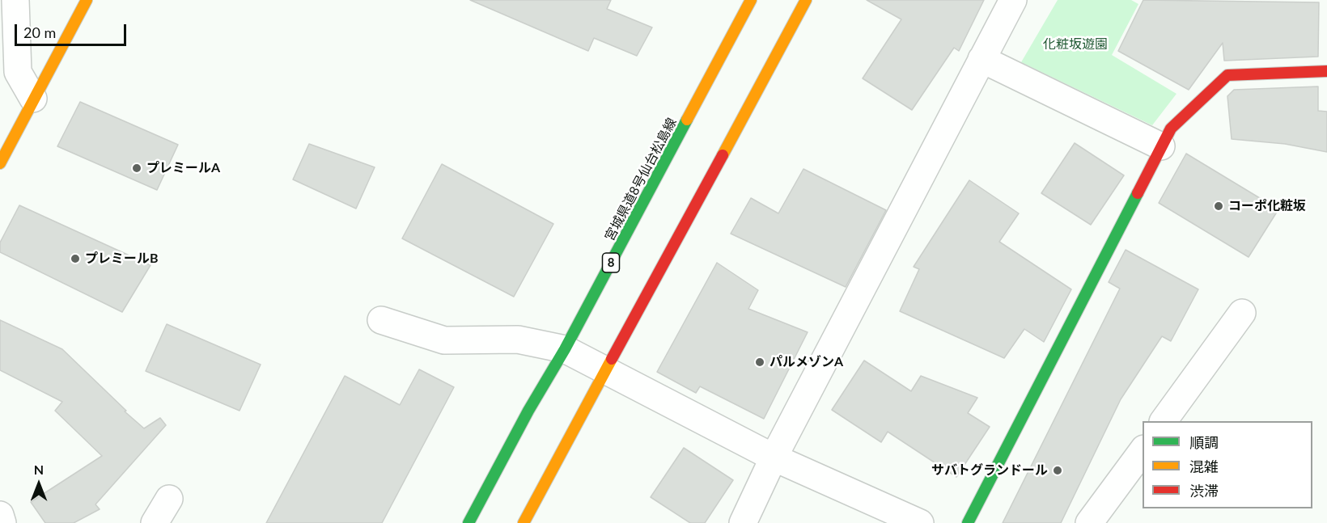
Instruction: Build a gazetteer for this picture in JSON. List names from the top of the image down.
{
  "streets": {
    "main road": ["宮城県道8号仙台松島線", "8"]
  },
  "parks": ["化粧坂遊園"],
  "places": [
    "プレミールA",
    "コーポ化粧坂",
    "プレミールB",
    "パルメゾンA",
    "サバトグランドール"
  ],
  "legend": ["順調", "混雑", "渋滞"],
  "scale_bar": "20 m",
  "north": "top"
}
